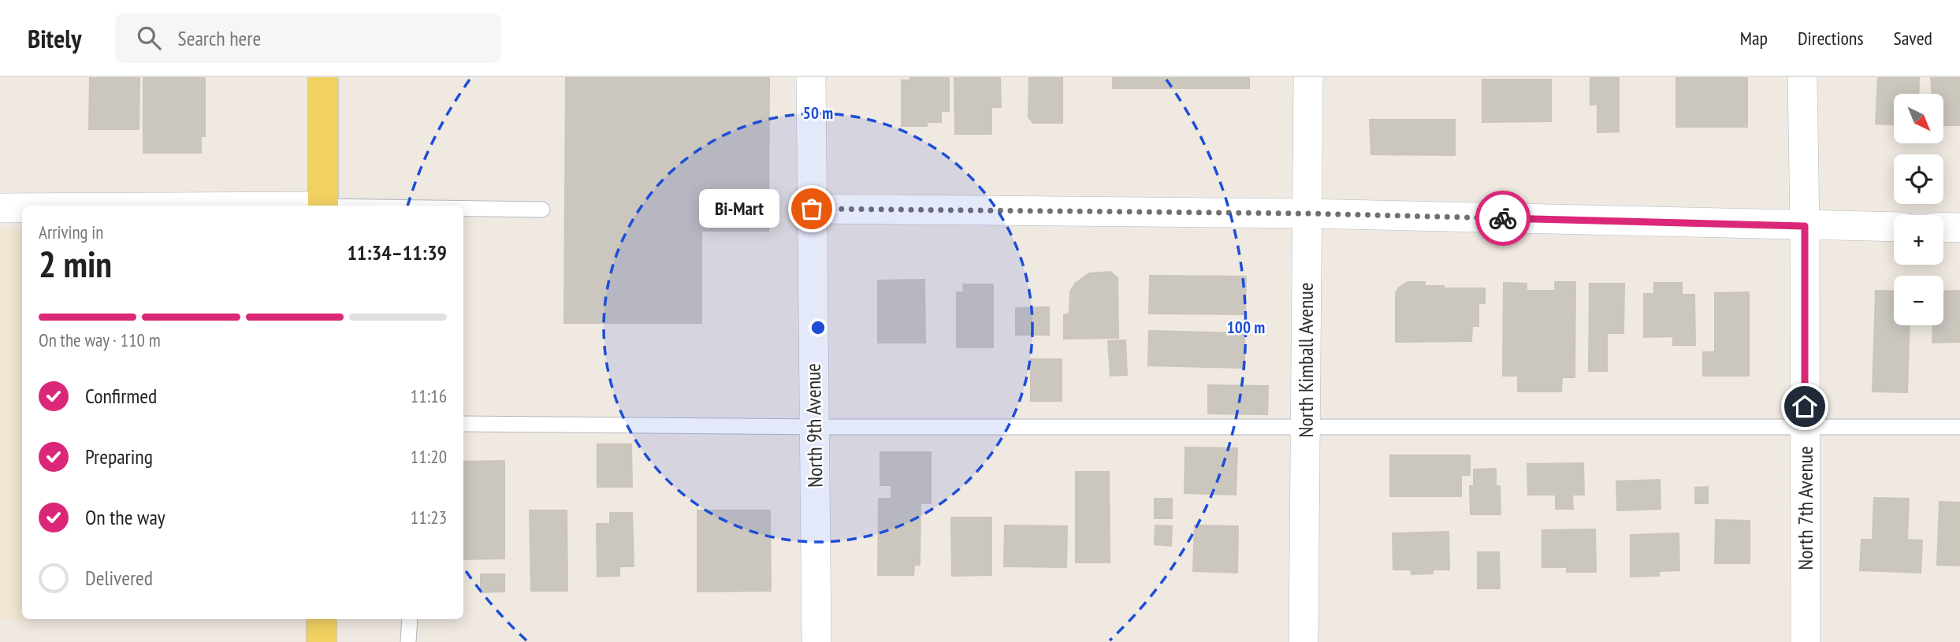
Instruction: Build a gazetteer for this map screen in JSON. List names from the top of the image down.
{
  "streets": {
    "street": ["North Kimball Avenue", "North 9th Avenue", "North 7th Avenue"]
  },
  "places": ["Bi-Mart"],
  "north": "bottom right",
  "page": {
    "header": "Bitely",
    "search": "Search here",
    "nav": ["Map", "Directions", "Saved"],
    "map_buttons": ["+", "−"],
    "bubble": "Bi-Mart",
    "heading": ["2 min", "Arriving in", "11:34–11:39"],
    "bar": "On the way · 110 m",
    "list": [
      ["Confirmed", "11:16"],
      ["Preparing", "11:20"],
      ["On the way", "11:23"],
      "Delivered"
    ]
  },
  "rings": ["50 m", "100 m"]
}
